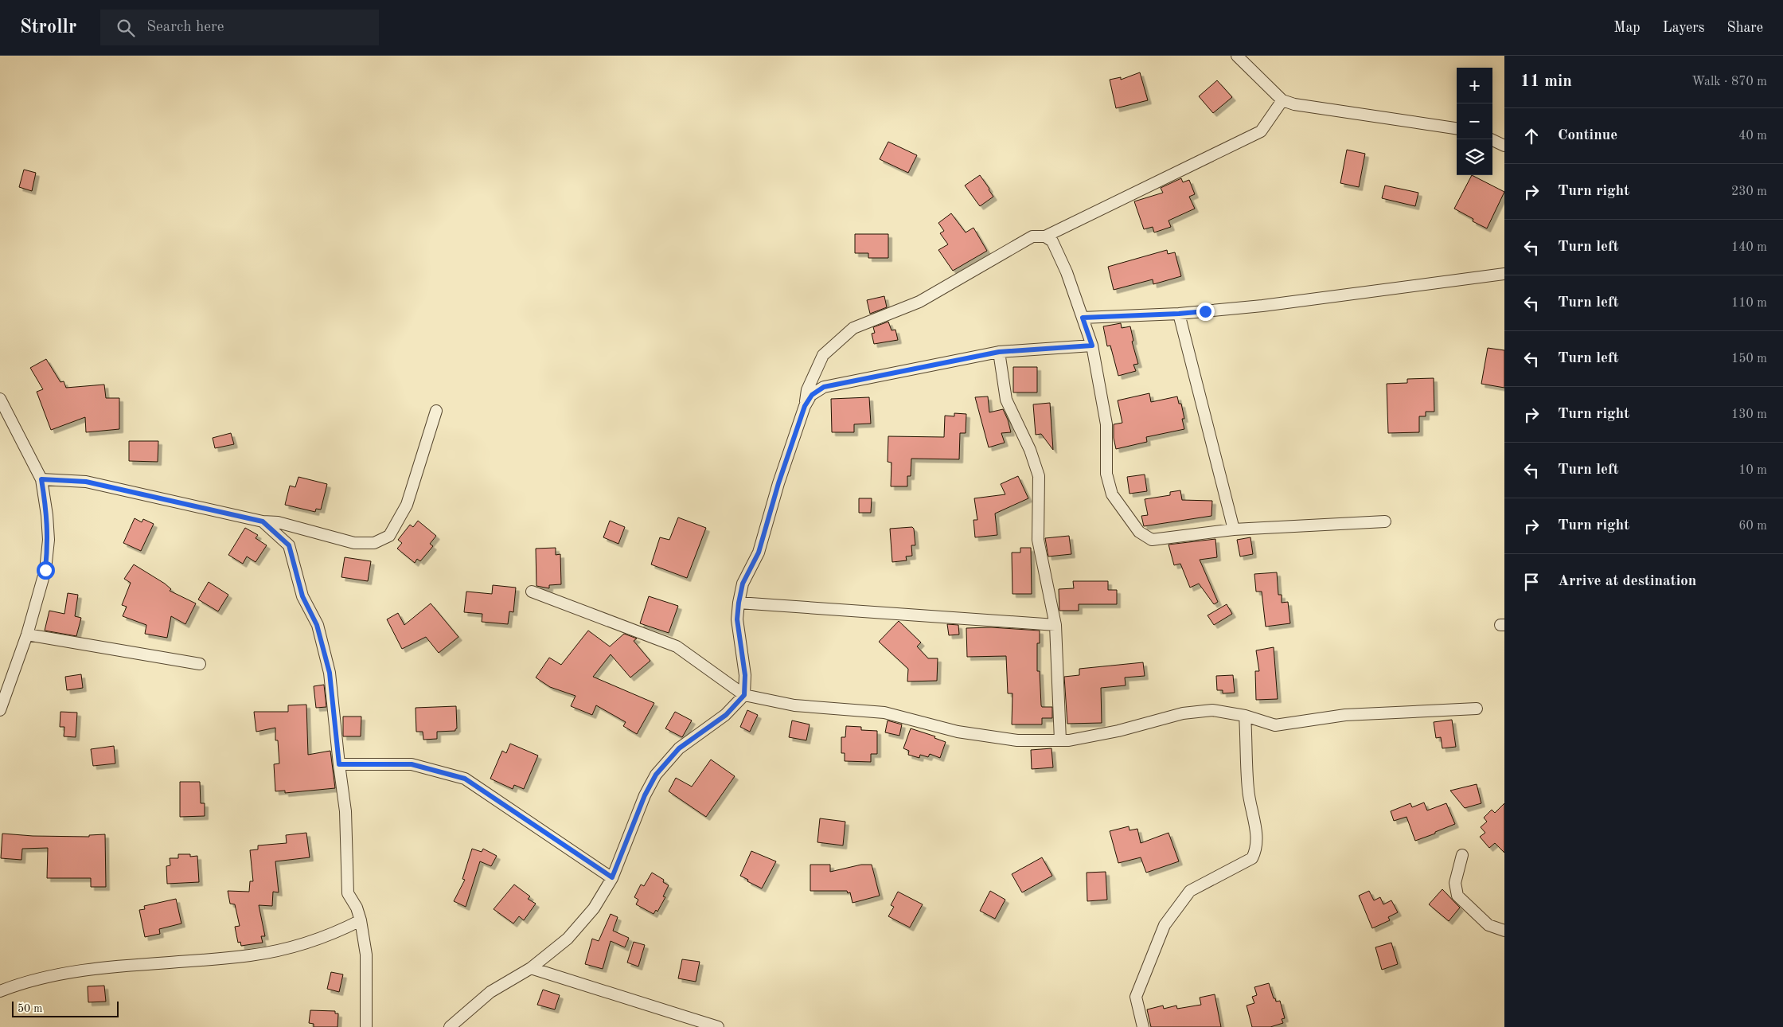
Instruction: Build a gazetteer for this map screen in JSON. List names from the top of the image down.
{
  "scale_bar": "50 m",
  "page": {
    "header": "Strollr",
    "search": "Search here",
    "nav": ["Map", "Layers", "Share"],
    "heading": ["11 min", "Walk · 870 m"],
    "map_buttons": ["+", "−"],
    "list": [
      ["Continue", "40 m"],
      ["Turn right", "230 m"],
      ["Turn left", "140 m"],
      ["Turn left", "110 m"],
      ["Turn left", "150 m"],
      ["Turn right", "130 m"],
      ["Turn left", "10 m"],
      ["Turn right", "60 m"],
      "Arrive at destination"
    ],
    "scale": "50 m"
  }
}
